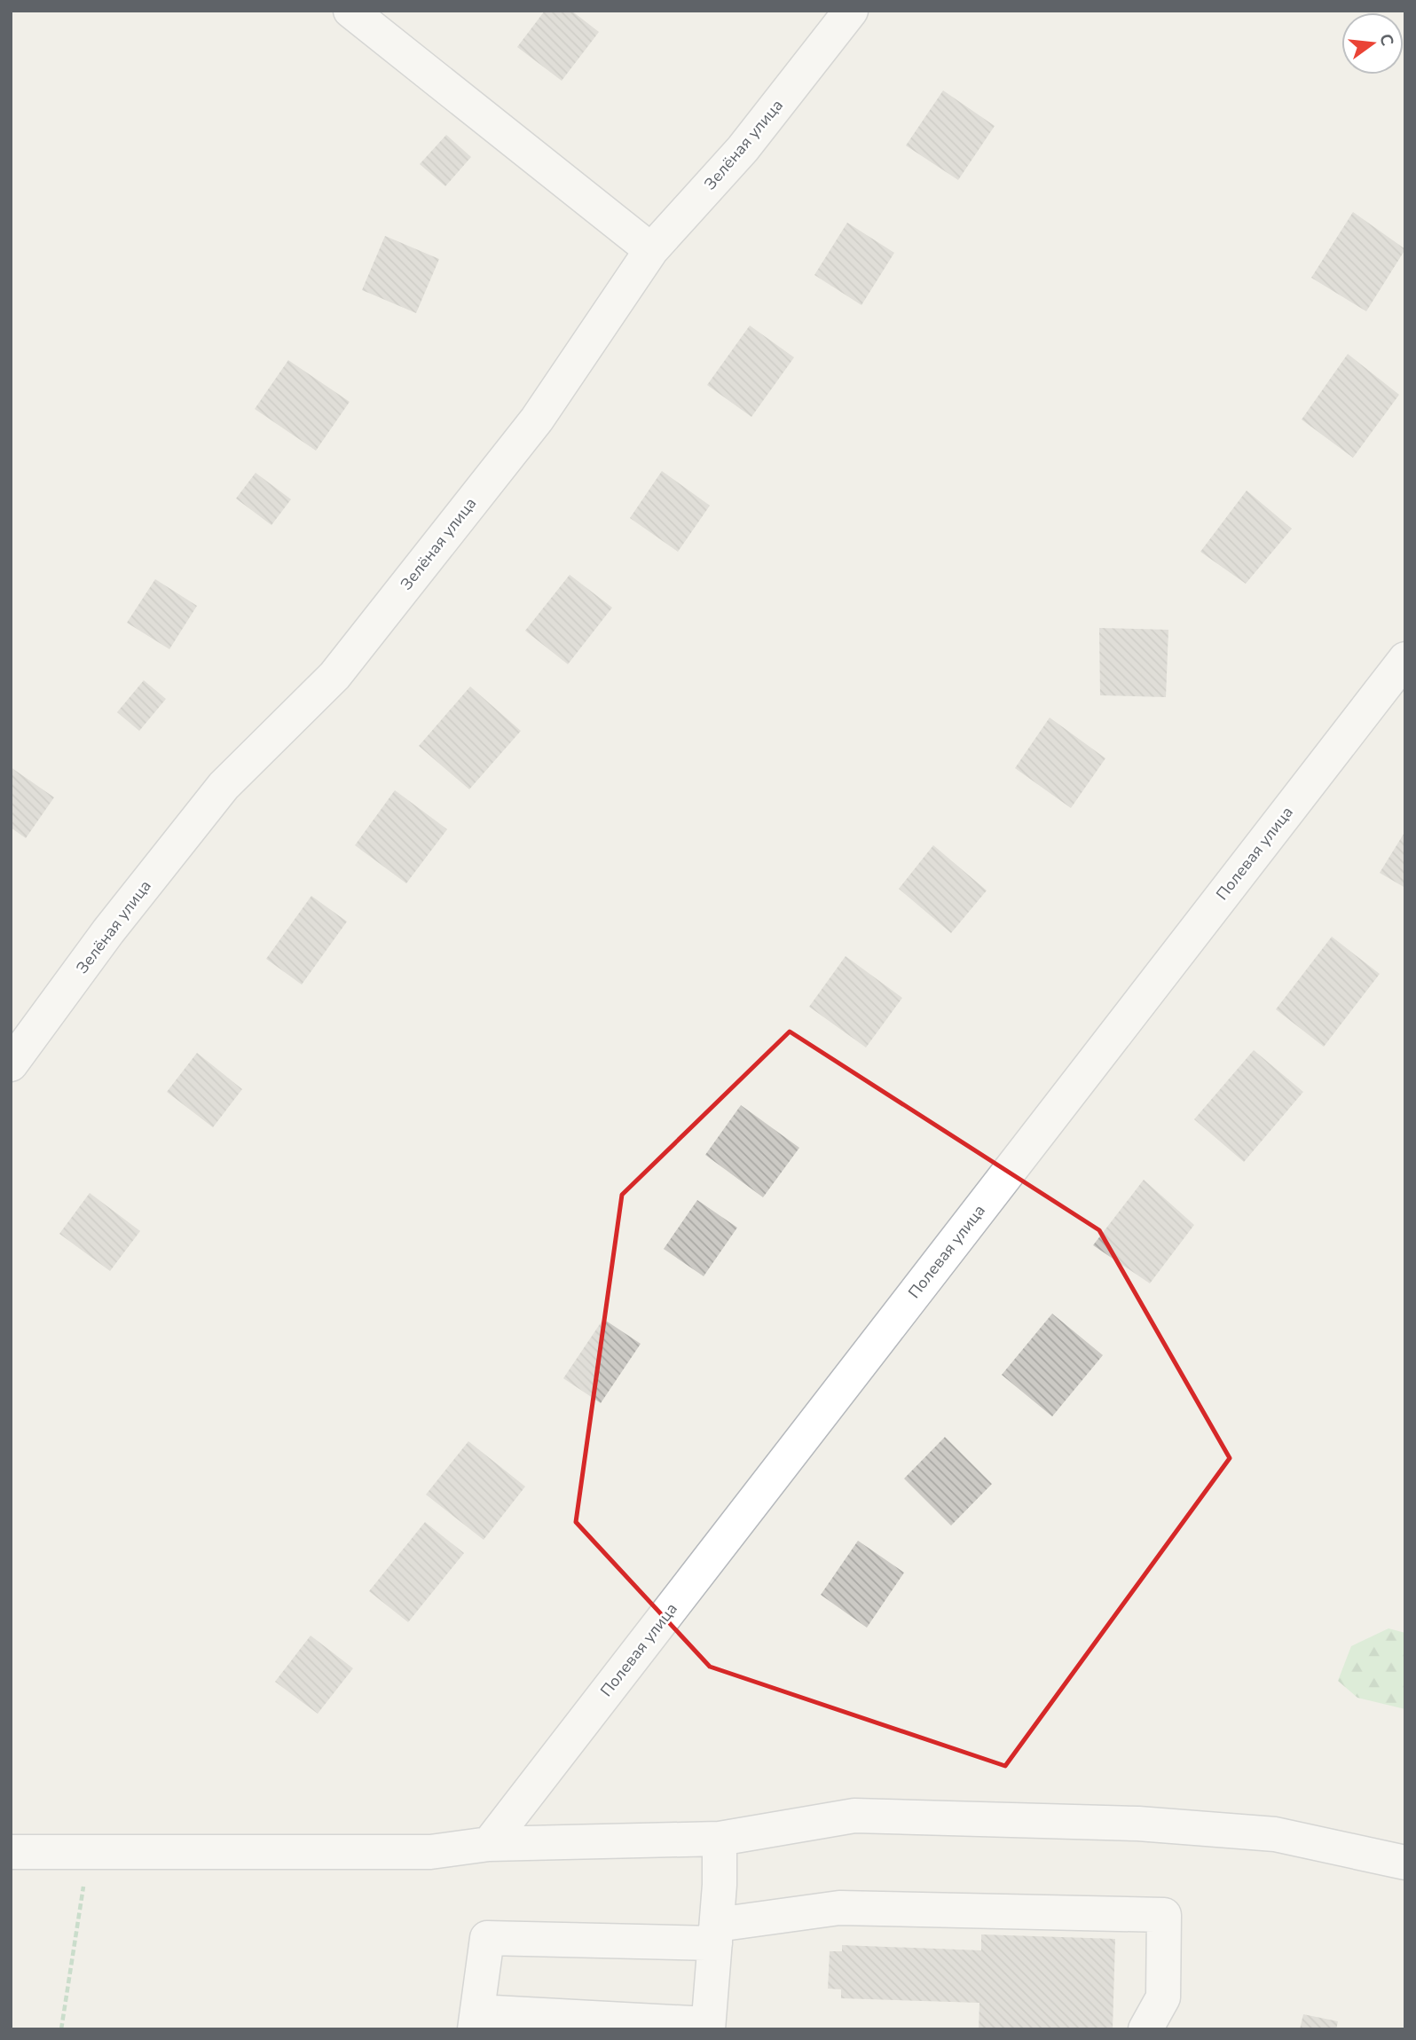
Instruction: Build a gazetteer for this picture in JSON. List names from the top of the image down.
{
  "streets": {
    "street": ["Зелёная улица", "Полевая улица"]
  },
  "north": "right"
}
